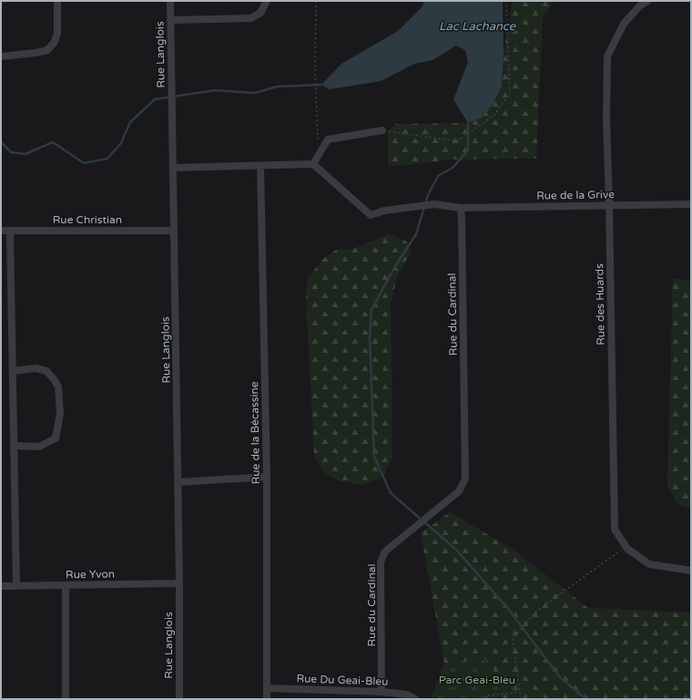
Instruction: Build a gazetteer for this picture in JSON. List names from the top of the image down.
{
  "streets": {
    "street": [
      "Rue Langlois",
      "Rue de la Grive",
      "Rue Christian",
      "Rue des Huards",
      "Rue du Cardinal",
      "Rue de la Bécassine",
      "Rue Yvon",
      "Rue Du Geai-Bleu"
    ]
  },
  "crossings": [
    ["Rue Langlois", "Rue Christian"],
    ["Rue Langlois", "Rue Yvon"],
    ["Rue de la Grive", "Rue des Huards"],
    ["Rue de la Grive", "Rue du Cardinal"],
    ["Rue du Cardinal", "Rue Du Geai-Bleu"],
    ["Rue de la Bécassine", "Rue Du Geai-Bleu"]
  ],
  "water": ["Lac Lachance"],
  "parks": ["Parc Geai-Bleu"]
}
